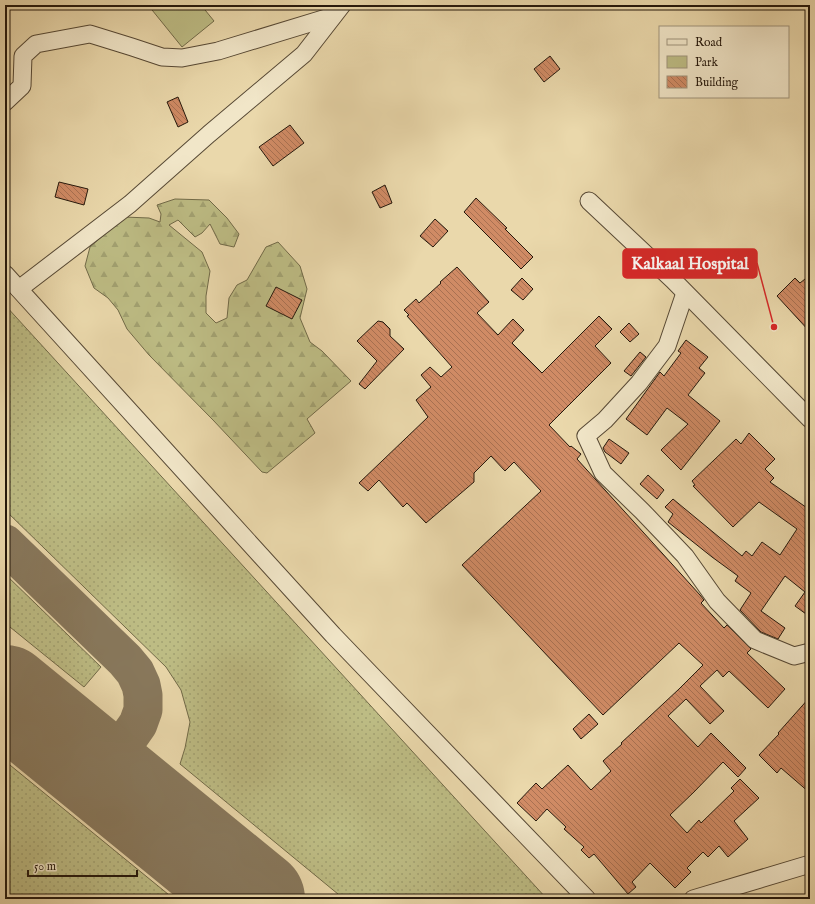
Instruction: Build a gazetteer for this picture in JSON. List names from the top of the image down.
{
  "places": ["Kalkaal Hospital"],
  "legend": ["Road", "Park", "Building"],
  "scale_bar": "50 m"
}
